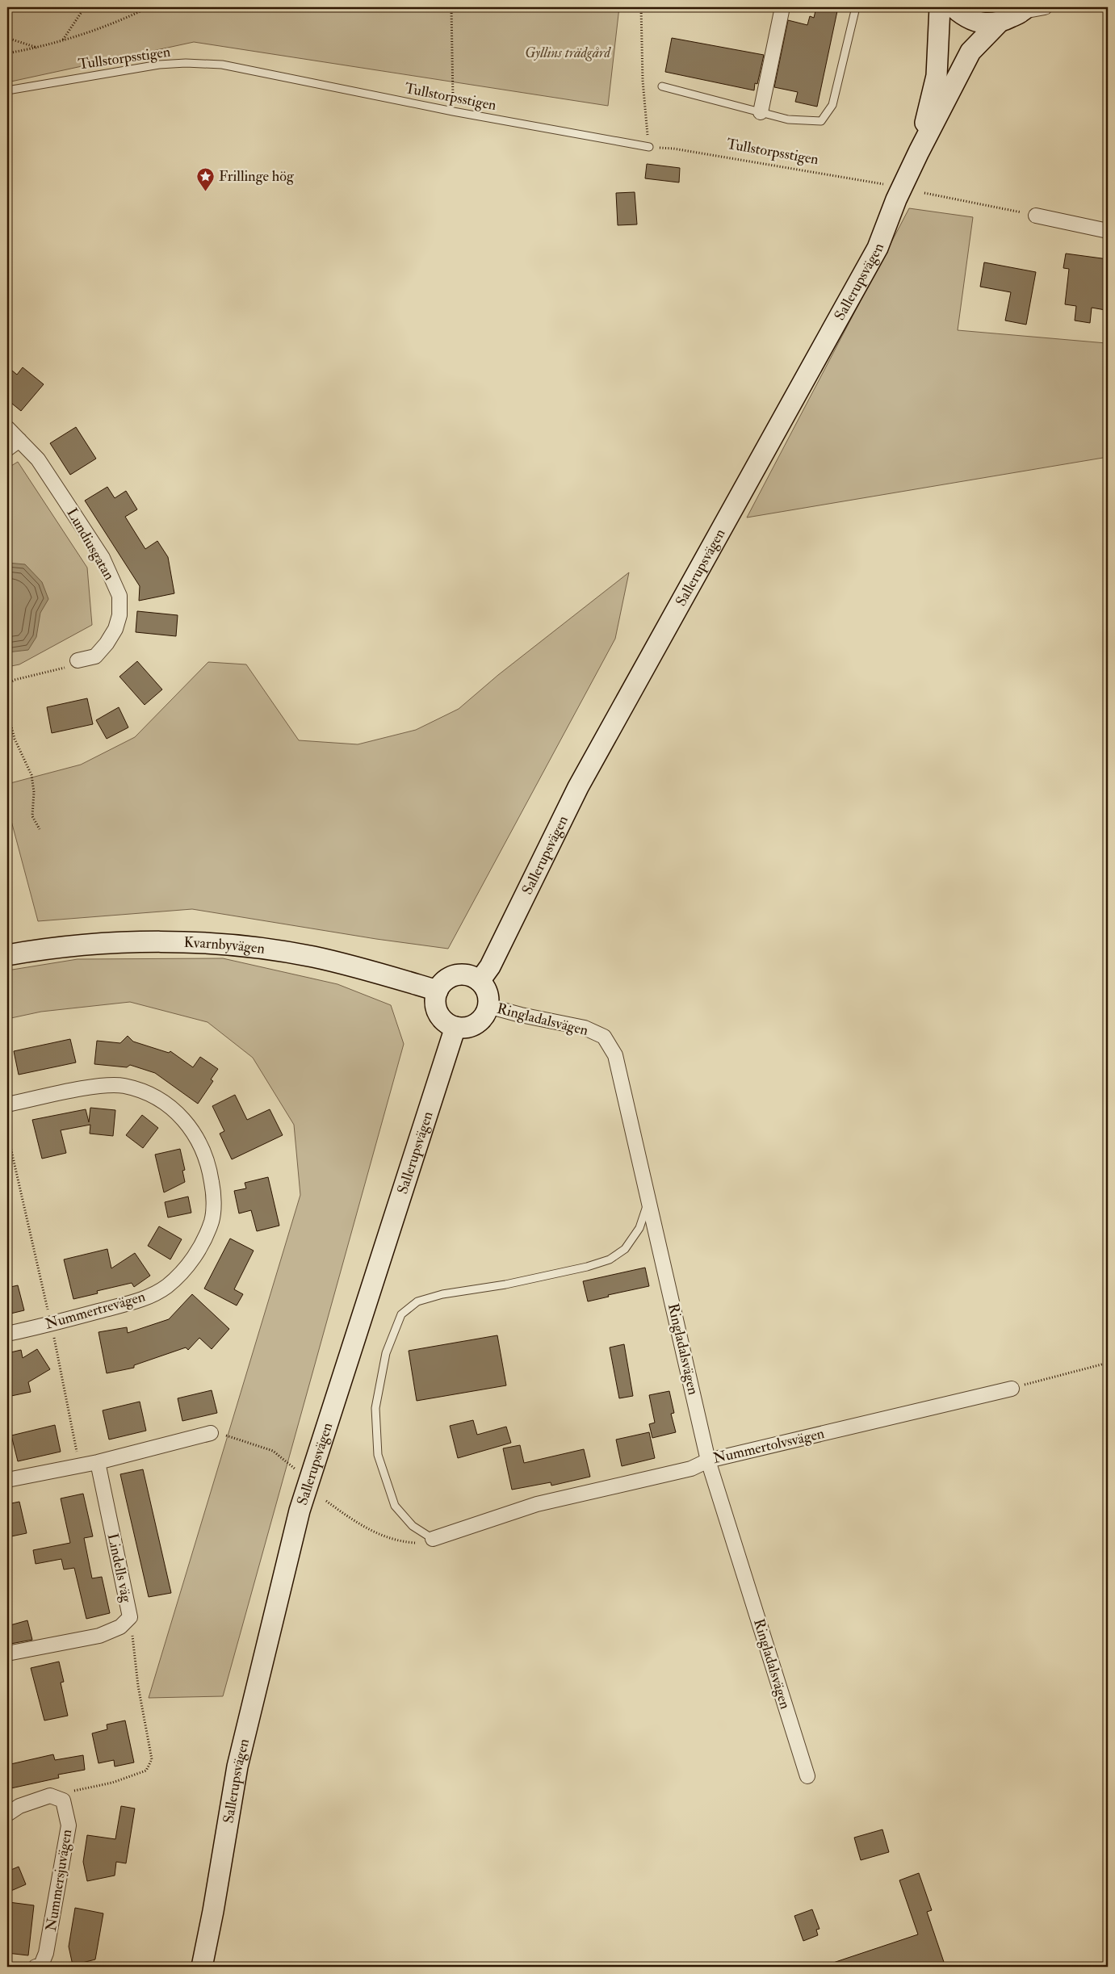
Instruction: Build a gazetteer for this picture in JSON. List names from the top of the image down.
{
  "streets": {
    "main road": ["Sallerupsvägen", "Kvarnbyvägen"],
    "street": [
      "Lundiusgatan",
      "Ringladalsvägen",
      "Nummertrevägen",
      "Nummertolvsvägen",
      "Lindells väg",
      "Nummersjuvägen"
    ],
    "lane": ["Tullstorpsstigen"]
  },
  "crossings": [
    ["Sallerupsvägen", "Kvarnbyvägen"],
    ["Sallerupsvägen", "Ringladalsvägen"],
    ["Kvarnbyvägen", "Ringladalsvägen"],
    ["Ringladalsvägen", "Nummertolvsvägen"]
  ],
  "parks": ["Gyllins trädgård"],
  "places": {
    "place": ["Frillinge hög"]
  }
}
